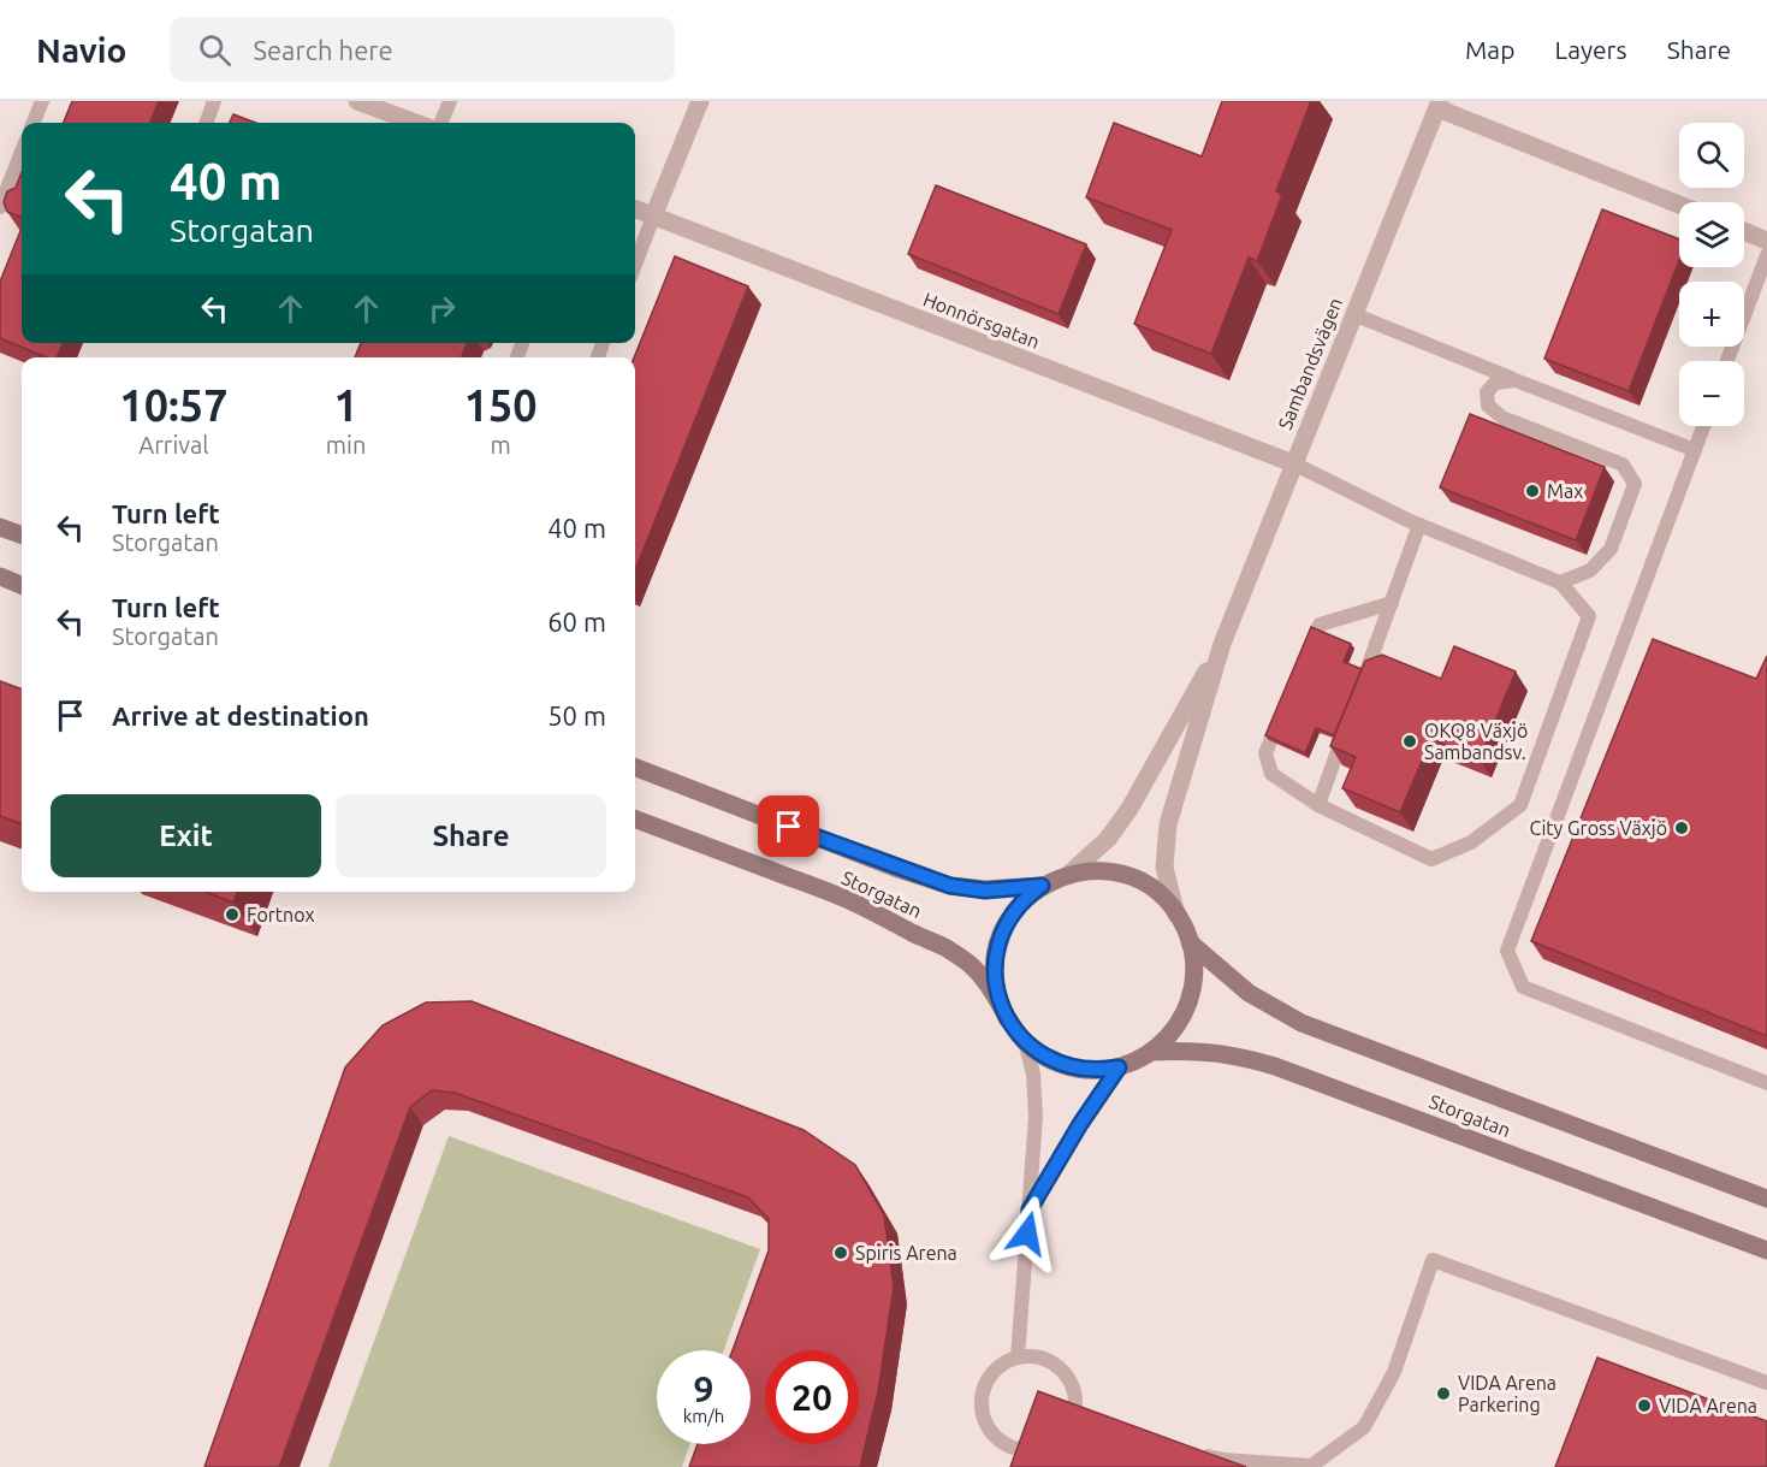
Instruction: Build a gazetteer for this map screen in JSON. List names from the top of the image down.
{
  "streets": {
    "main road": ["Storgatan"],
    "street": ["Honnörsgatan", "Sambandsvägen"]
  },
  "crossings": [
    ["Honnörsgatan", "Sambandsvägen"],
    ["Sambandsvägen", "Storgatan"]
  ],
  "places": [
    "Max",
    "OKQ8 Växjö Sambandsv.",
    "City Gross Växjö",
    "Fortnox",
    "Spiris Arena",
    "VIDA Arena Parkering",
    "VIDA Arena"
  ],
  "page": {
    "header": "Navio",
    "search": "Search here",
    "nav": ["Map", "Layers", "Share"],
    "map_buttons": ["+", "−"],
    "turn": ["40 m", "Storgatan"],
    "eta": [
      "10:57",
      "Arrival",
      "1",
      "min",
      "150",
      "m"
    ],
    "list": [
      {
        "name": "Turn left",
        "note": "Storgatan",
        "value": "40 m"
      },
      {
        "name": "Turn left",
        "note": "Storgatan",
        "value": "60 m"
      },
      {
        "name": "Arrive at destination",
        "value": "50 m"
      }
    ],
    "buttons": ["Exit", "Share"],
    "speed": "9 km/h",
    "limit": "20"
  }
}
